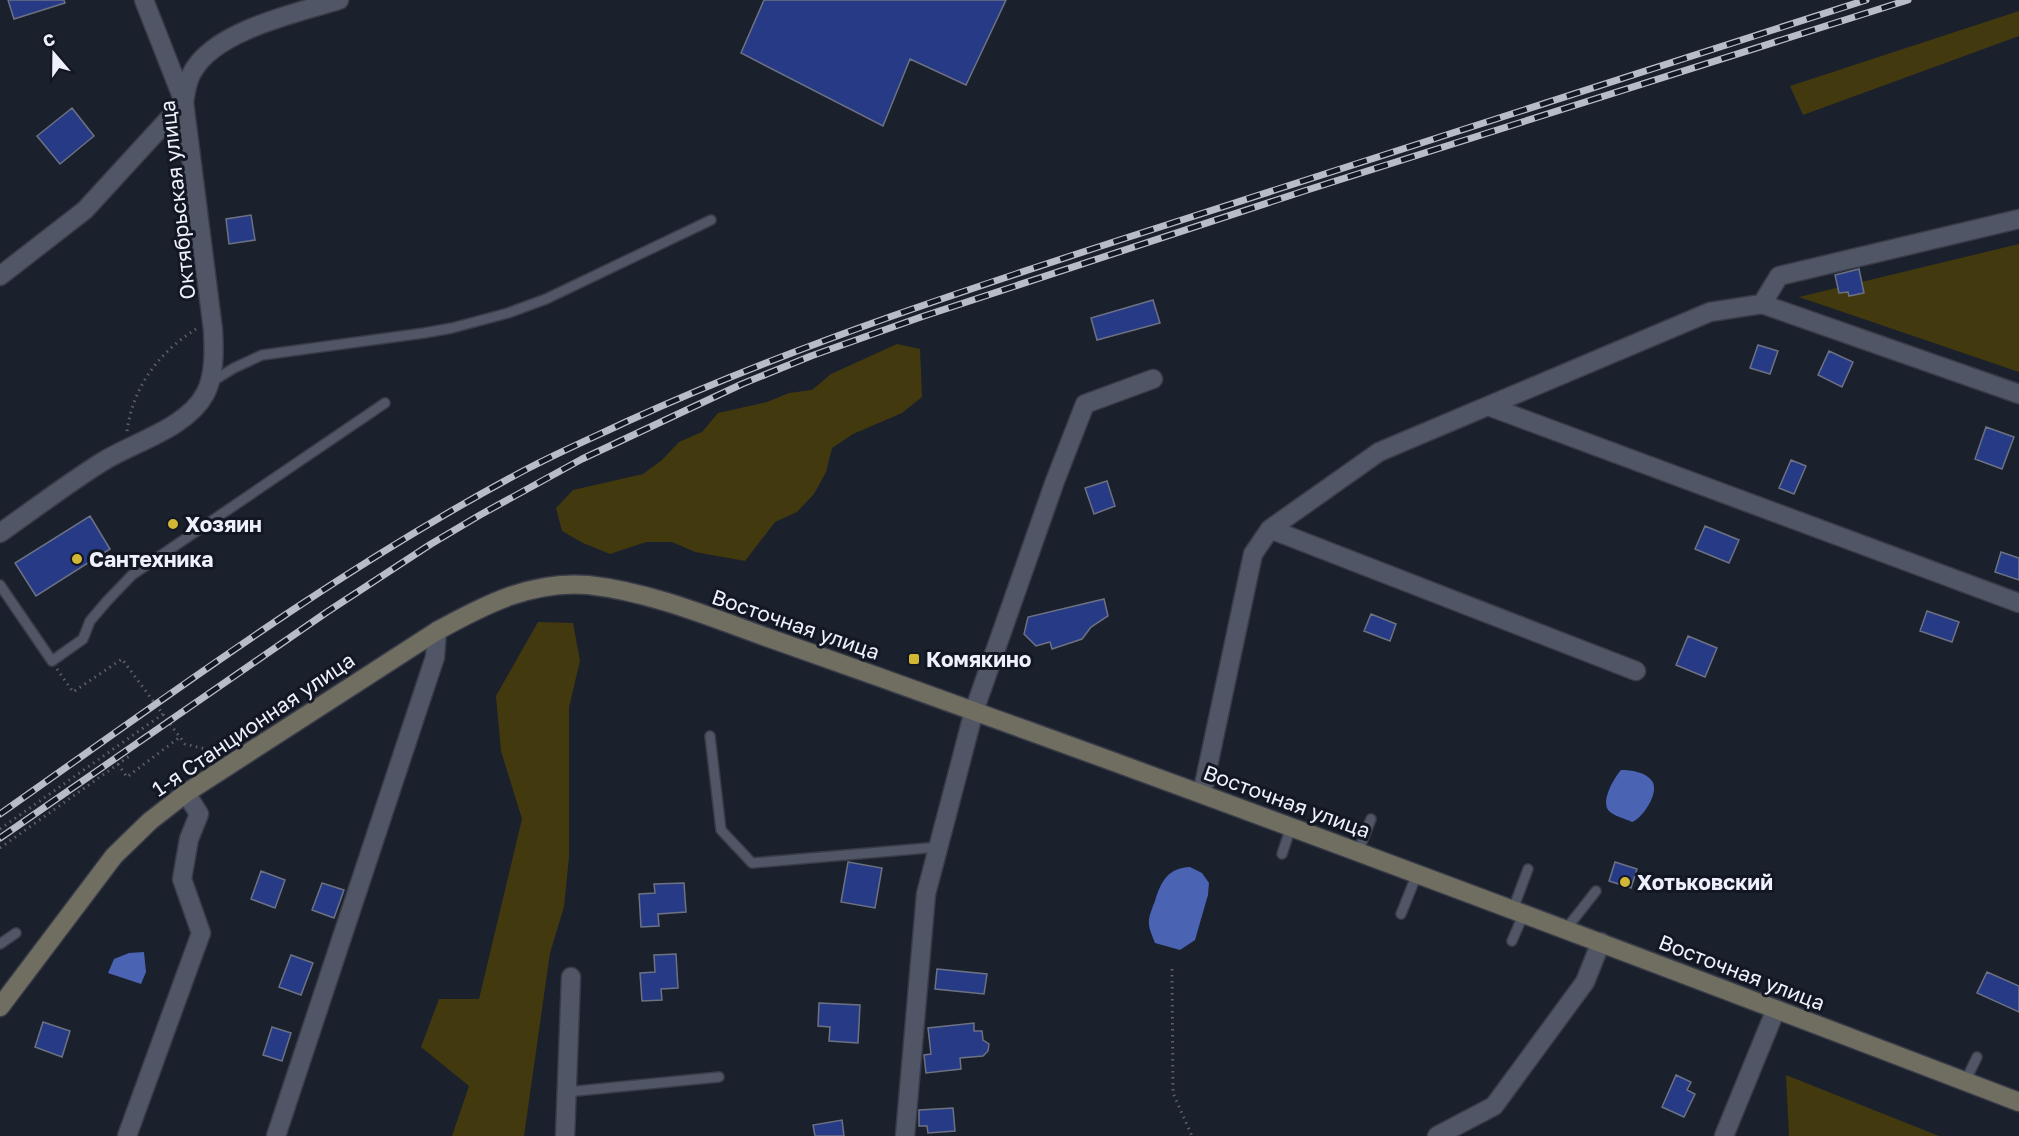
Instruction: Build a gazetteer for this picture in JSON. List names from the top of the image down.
{
  "streets": {
    "main road": ["Восточная улица", "1-я Станционная улица"],
    "street": ["Октябрьская улица"]
  },
  "crossings": [
    ["Восточная улица", "1-я Станционная улица"]
  ],
  "places": {
    "other": ["Хозяин", "Сантехника", "Хотьковский"],
    "transit": ["Комякино"]
  },
  "north": "top"
}
